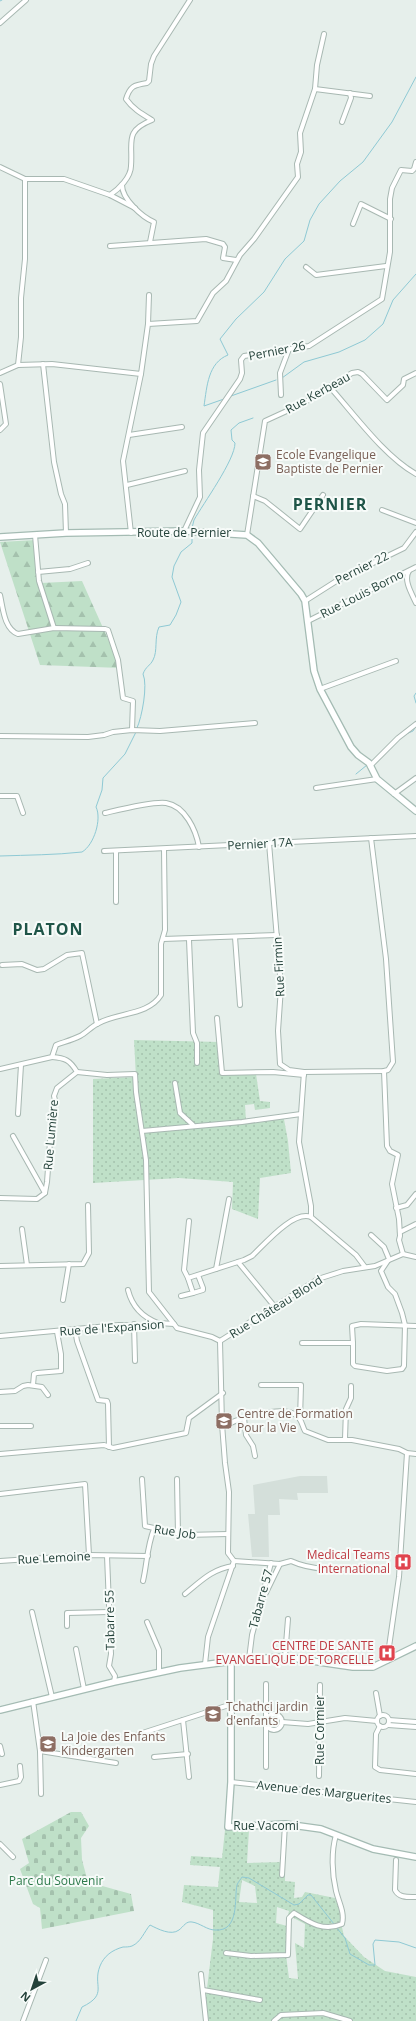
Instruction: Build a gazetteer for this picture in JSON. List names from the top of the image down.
{
  "streets": {
    "street": [
      "Pernier 26",
      "Rue Kerbeau",
      "Route de Pernier",
      "Pernier 22",
      "Rue Louis Borno",
      "Pernier 17A",
      "Rue Firmin",
      "Rue Lumière",
      "Rue Château Blond",
      "Rue de l'Expansion",
      "Rue Job",
      "Rue Lemoine",
      "Tabarre 57",
      "Tabarre 55",
      "Rue Cormier",
      "Avenue des Marguerites",
      "Rue Vacomi"
    ]
  },
  "crossings": [
    ["Pernier 26", "Route de Pernier"],
    ["Rue Kerbeau", "Route de Pernier"],
    ["Route de Pernier", "Pernier 22"],
    ["Route de Pernier", "Rue Louis Borno"],
    ["Pernier 17A", "Rue Firmin"],
    ["Rue Château Blond", "Rue de l'Expansion"],
    ["Rue Château Blond", "Rue Job"],
    ["Rue Lemoine", "Tabarre 55"],
    ["Avenue des Marguerites", "Rue Vacomi"]
  ],
  "districts": ["PERNIER", "PLATON"],
  "parks": ["Parc du Souvenir"],
  "places": {
    "school or university": [
      "Ecole Evangelique Baptiste de Pernier",
      "Centre de Formation Pour la Vie",
      "Tchathci jardin d'enfants",
      "La Joie des Enfants Kindergarten"
    ],
    "hospital": ["Medical Teams International", "CENTRE DE SANTE EVANGELIQUE DE TORCELLE"]
  },
  "north": "bottom left"
}
